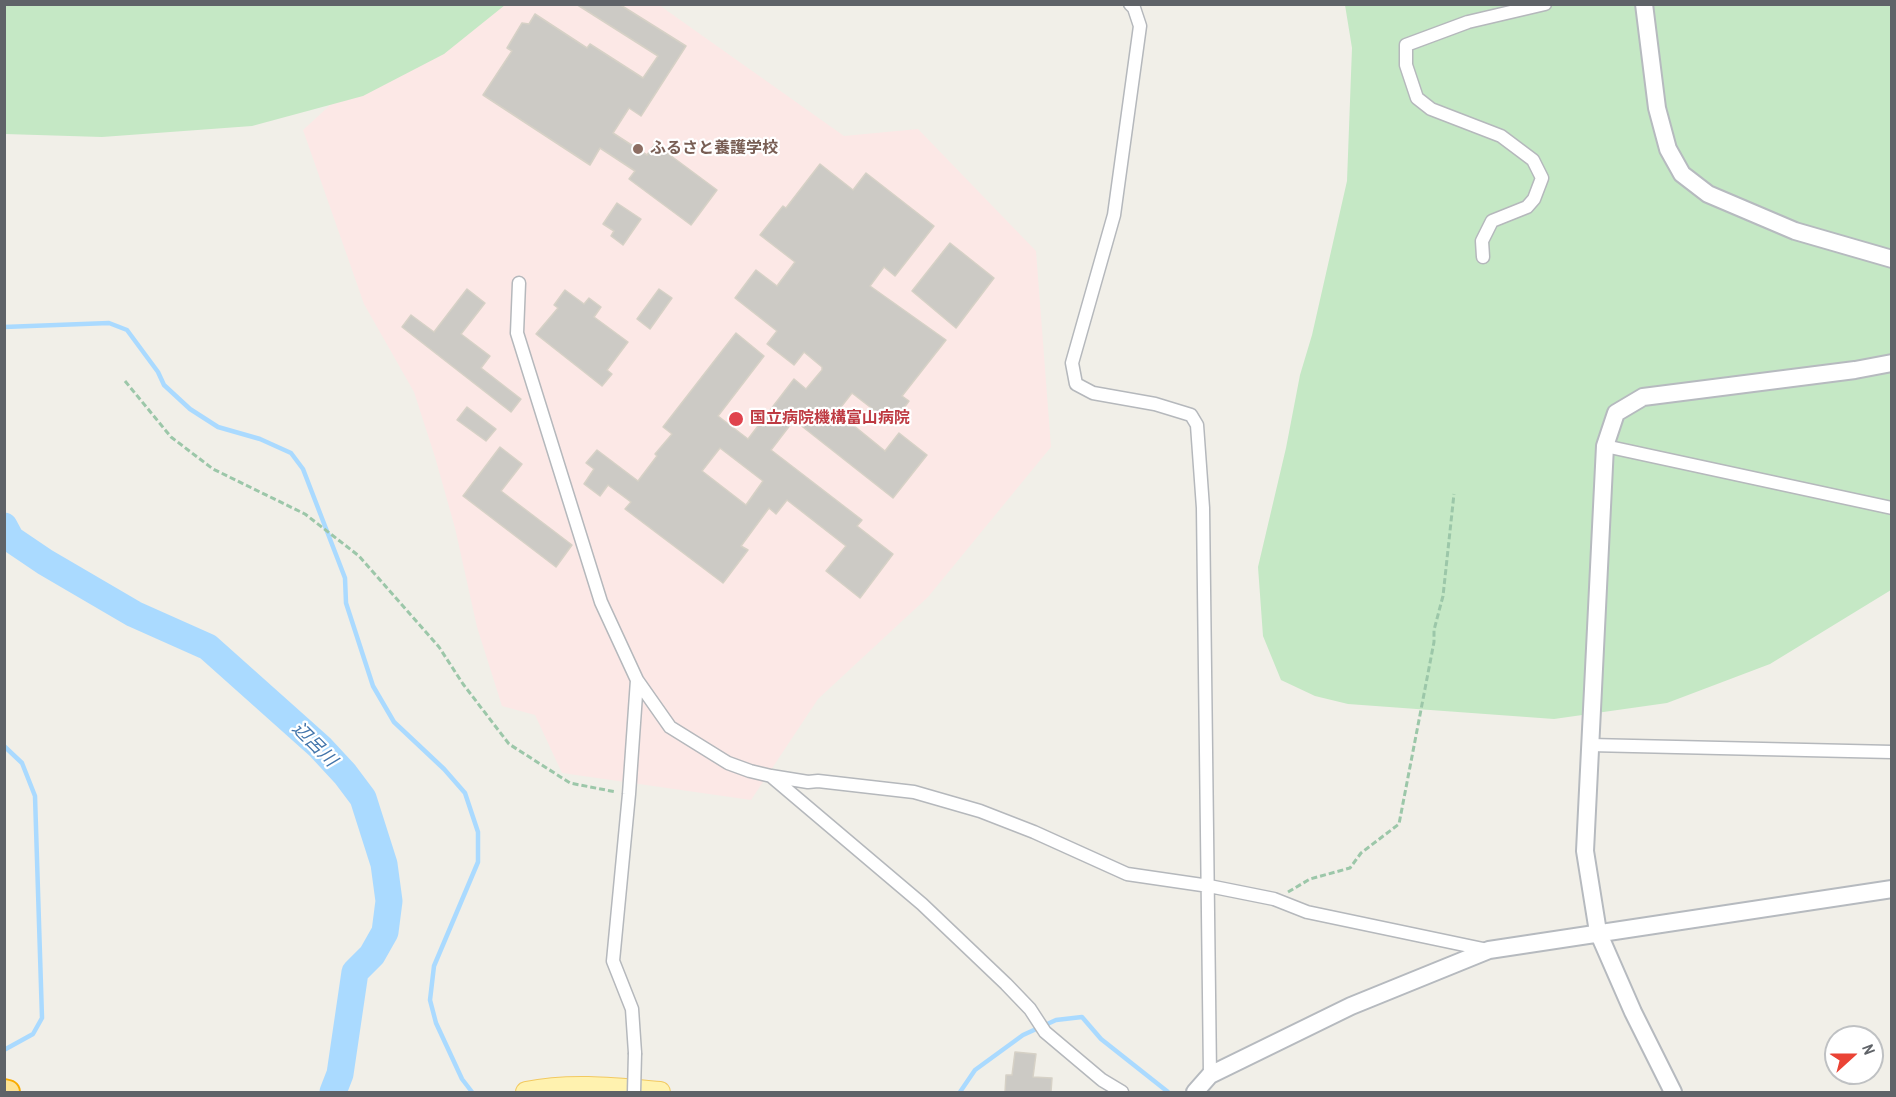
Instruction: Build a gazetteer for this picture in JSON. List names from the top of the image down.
{
  "water": ["辺呂川"],
  "places": ["ふるさと養護学校", "国立病院機構富山病院"],
  "north": "right"
}
